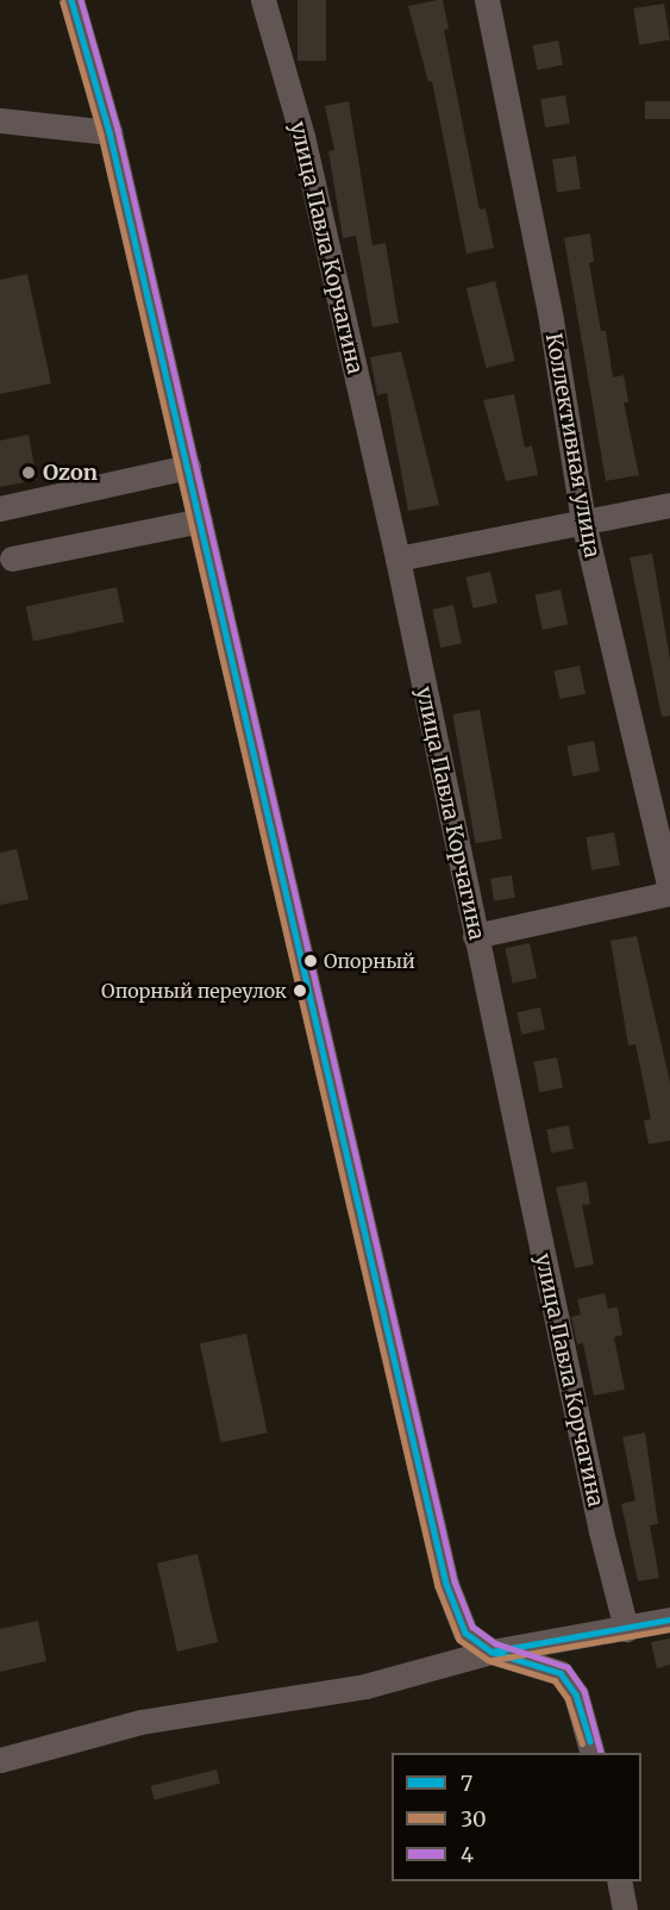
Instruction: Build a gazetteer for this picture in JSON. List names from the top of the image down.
{
  "streets": {
    "street": ["улица Павла Корчагина", "Коллективная улица"]
  },
  "places": ["Ozon", "Опорный", "Опорный переулок"],
  "lines": ["transit line 7", "transit line 4", "transit line 30"],
  "legend": ["7", "30", "4"]
}
